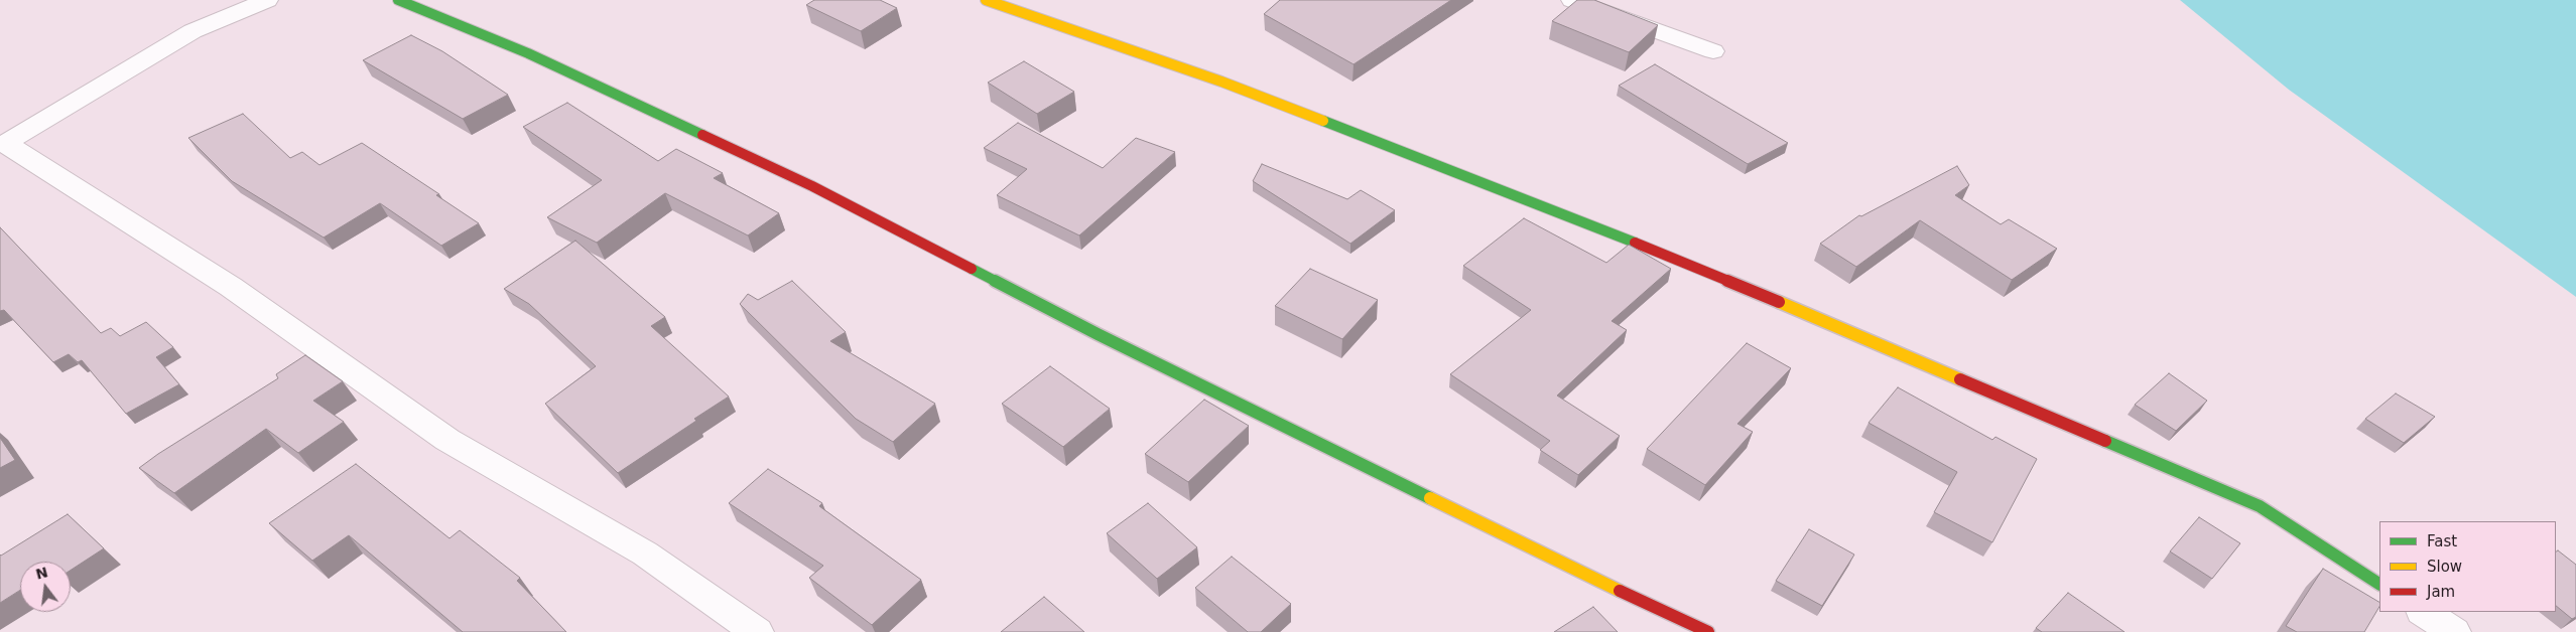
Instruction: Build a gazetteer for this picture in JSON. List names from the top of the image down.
{
  "legend": ["Fast", "Slow", "Jam"],
  "north": "top"
}
